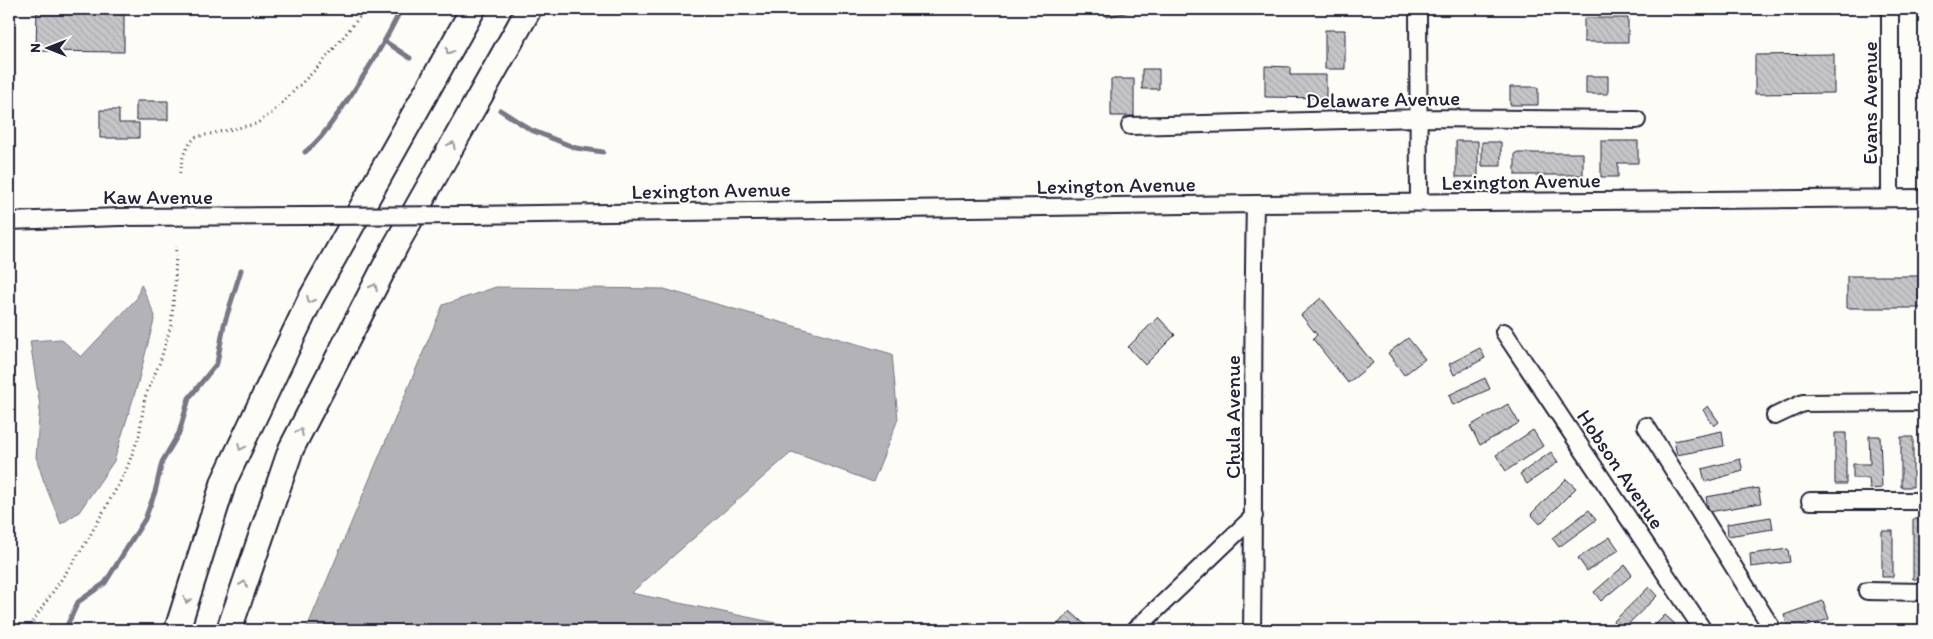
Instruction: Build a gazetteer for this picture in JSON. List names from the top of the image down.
{
  "streets": {
    "street": [
      "Delaware Avenue",
      "Evans Avenue",
      "Lexington Avenue",
      "Kaw Avenue",
      "Chula Avenue",
      "Hobson Avenue"
    ]
  },
  "crossings": [
    ["Evans Avenue", "Lexington Avenue"],
    ["Lexington Avenue", "Kaw Avenue"],
    ["Lexington Avenue", "Chula Avenue"]
  ],
  "north": "left"
}
